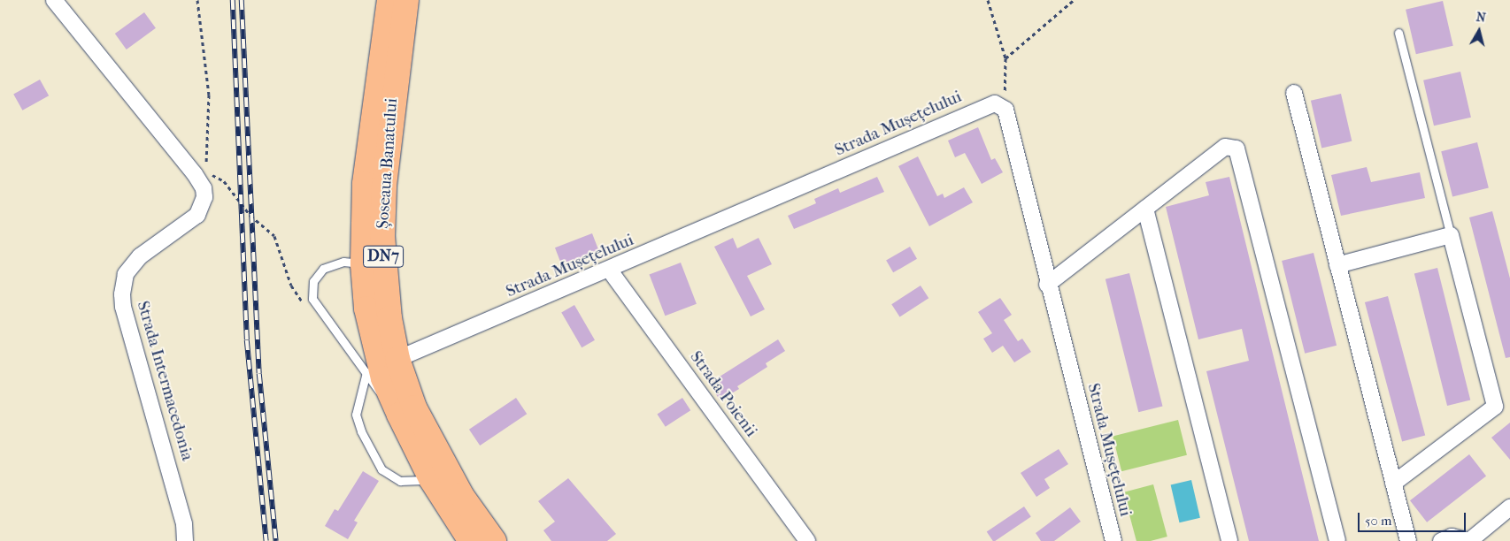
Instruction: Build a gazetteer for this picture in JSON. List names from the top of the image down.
{
  "streets": {
    "main road": ["Șoseaua Banatului", "DN7"],
    "street": ["Strada Mușețelului", "Strada Intermacedonia", "Strada Poienii"]
  },
  "crossings": [
    ["Strada Mușețelului", "Șoseaua Banatului"],
    ["Strada Mușețelului", "Strada Poienii"]
  ],
  "scale_bar": "50 m",
  "north": "top"
}
